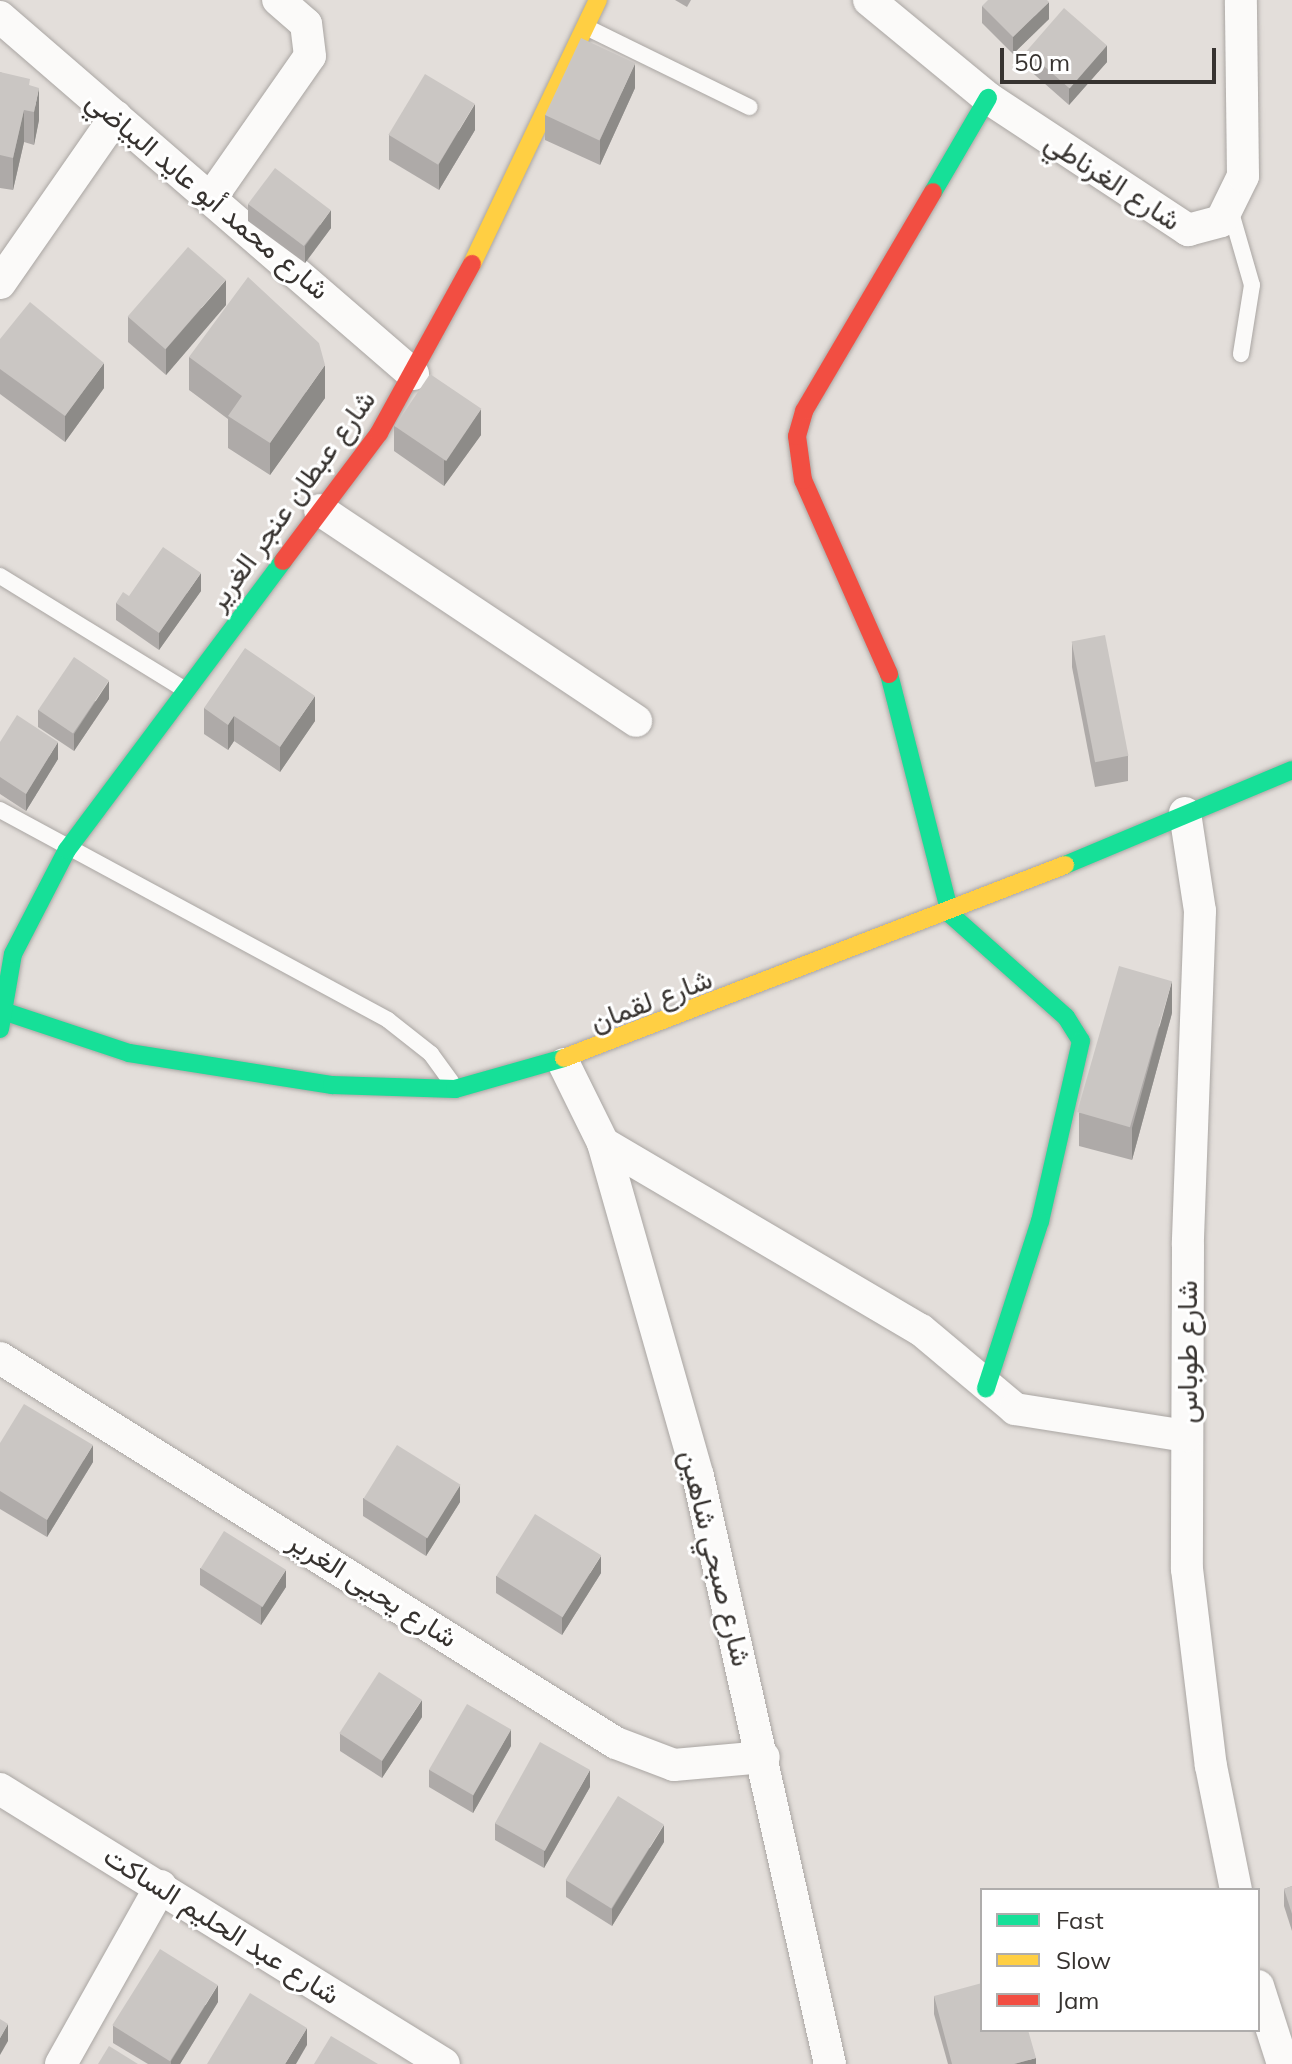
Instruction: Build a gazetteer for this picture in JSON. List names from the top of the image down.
{
  "streets": {
    "street": [
      "شارع الغرناطي",
      "شارع محمد أبو عايد البياضي",
      "شارع عبطان عنجر الغرير",
      "شارع لقمان",
      "شارع طوباس",
      "شارع صبحي شاهين",
      "شارع يحيى الغرير",
      "شارع عبد الحليم الساكت"
    ]
  },
  "crossings": [
    ["شارع محمد أبو عايد البياضي", "شارع عبطان عنجر الغرير"],
    ["شارع عبطان عنجر الغرير", "شارع لقمان"],
    ["شارع لقمان", "شارع طوباس"],
    ["شارع لقمان", "شارع صبحي شاهين"],
    ["شارع صبحي شاهين", "شارع يحيى الغرير"]
  ],
  "legend": ["Fast", "Slow", "Jam"],
  "scale_bar": "50 m"
}
